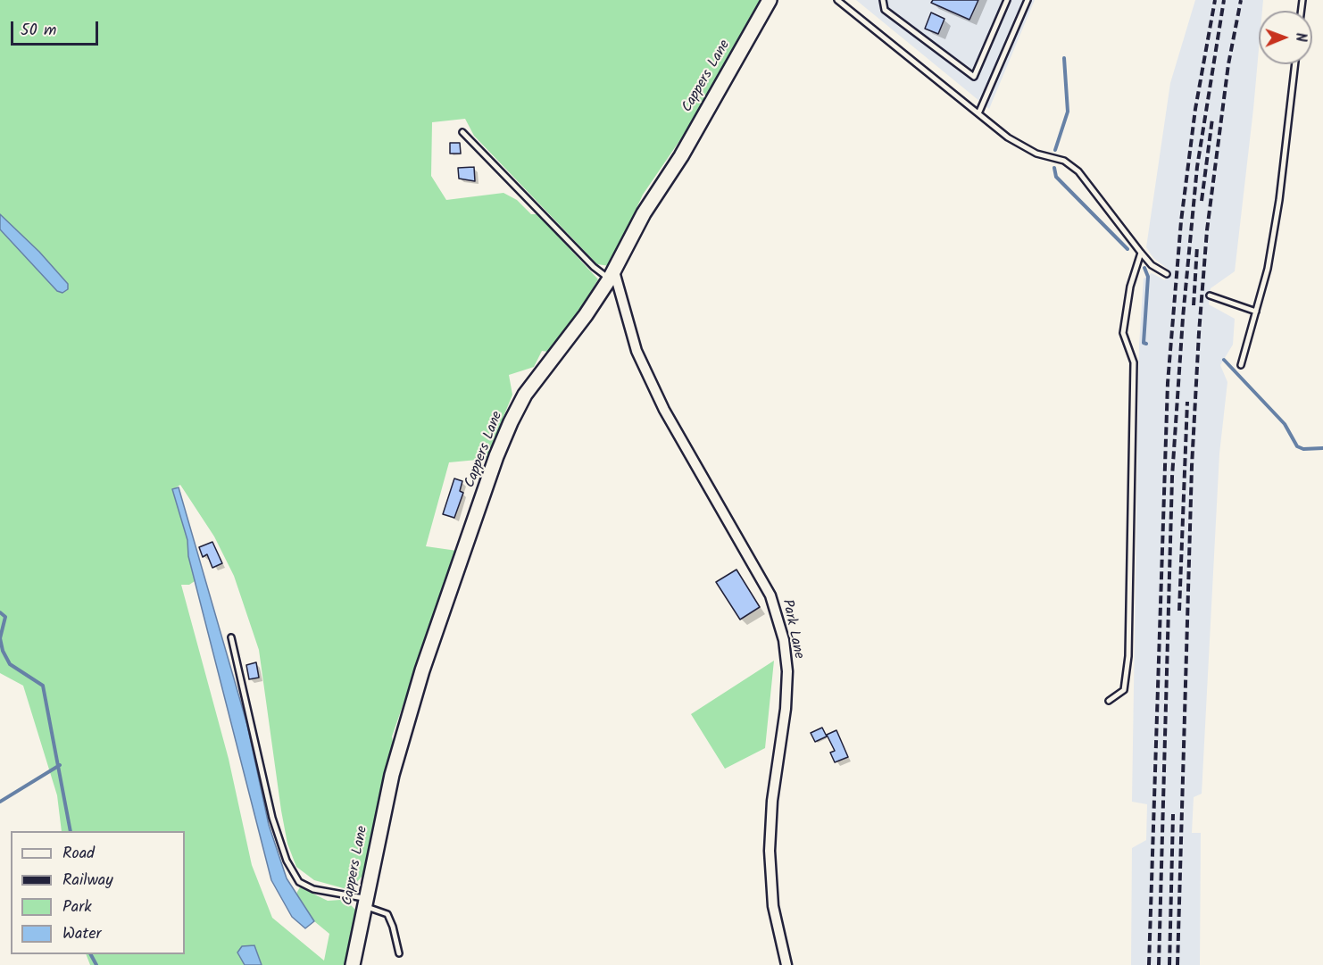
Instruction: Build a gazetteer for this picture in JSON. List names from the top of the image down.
{
  "streets": {
    "street": ["Cappers Lane", "Park Lane"]
  },
  "crossings": [
    ["Cappers Lane", "Park Lane"]
  ],
  "legend": [
    "Road",
    "Railway",
    "Park",
    "Water"
  ],
  "scale_bar": "50 m",
  "north": "right"
}
